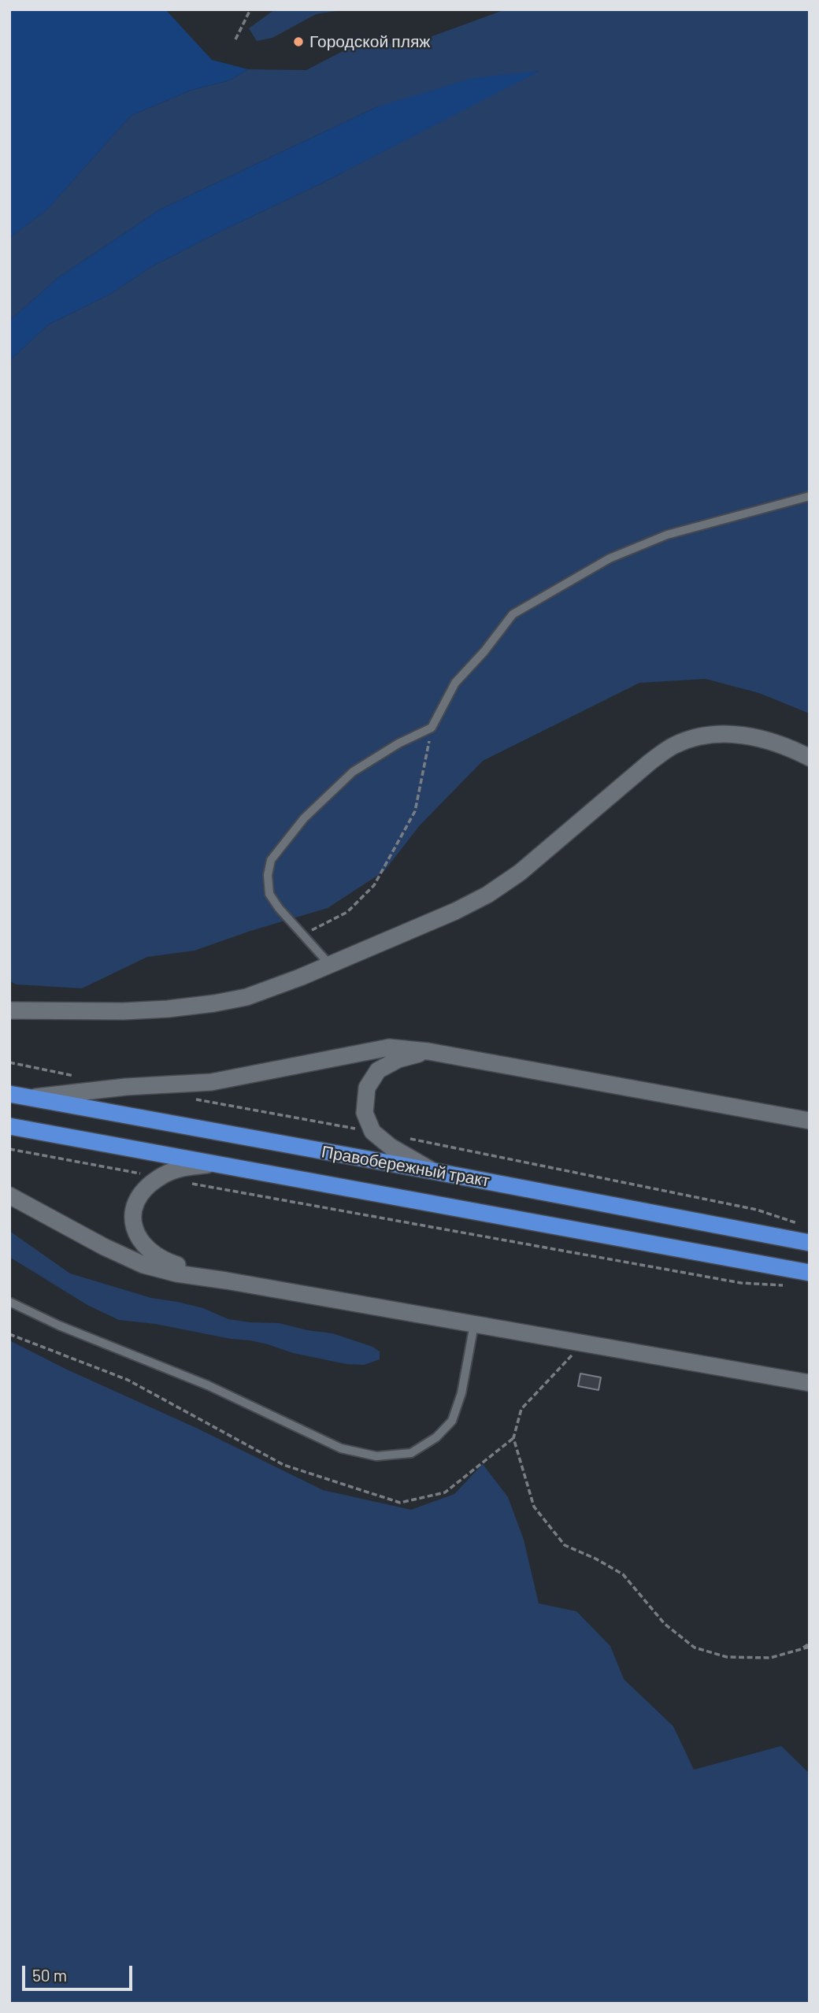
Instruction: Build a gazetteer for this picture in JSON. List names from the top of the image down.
{
  "streets": {
    "highway": ["Правобережный тракт"]
  },
  "places": ["Городской пляж"],
  "scale_bar": "50 m"
}
